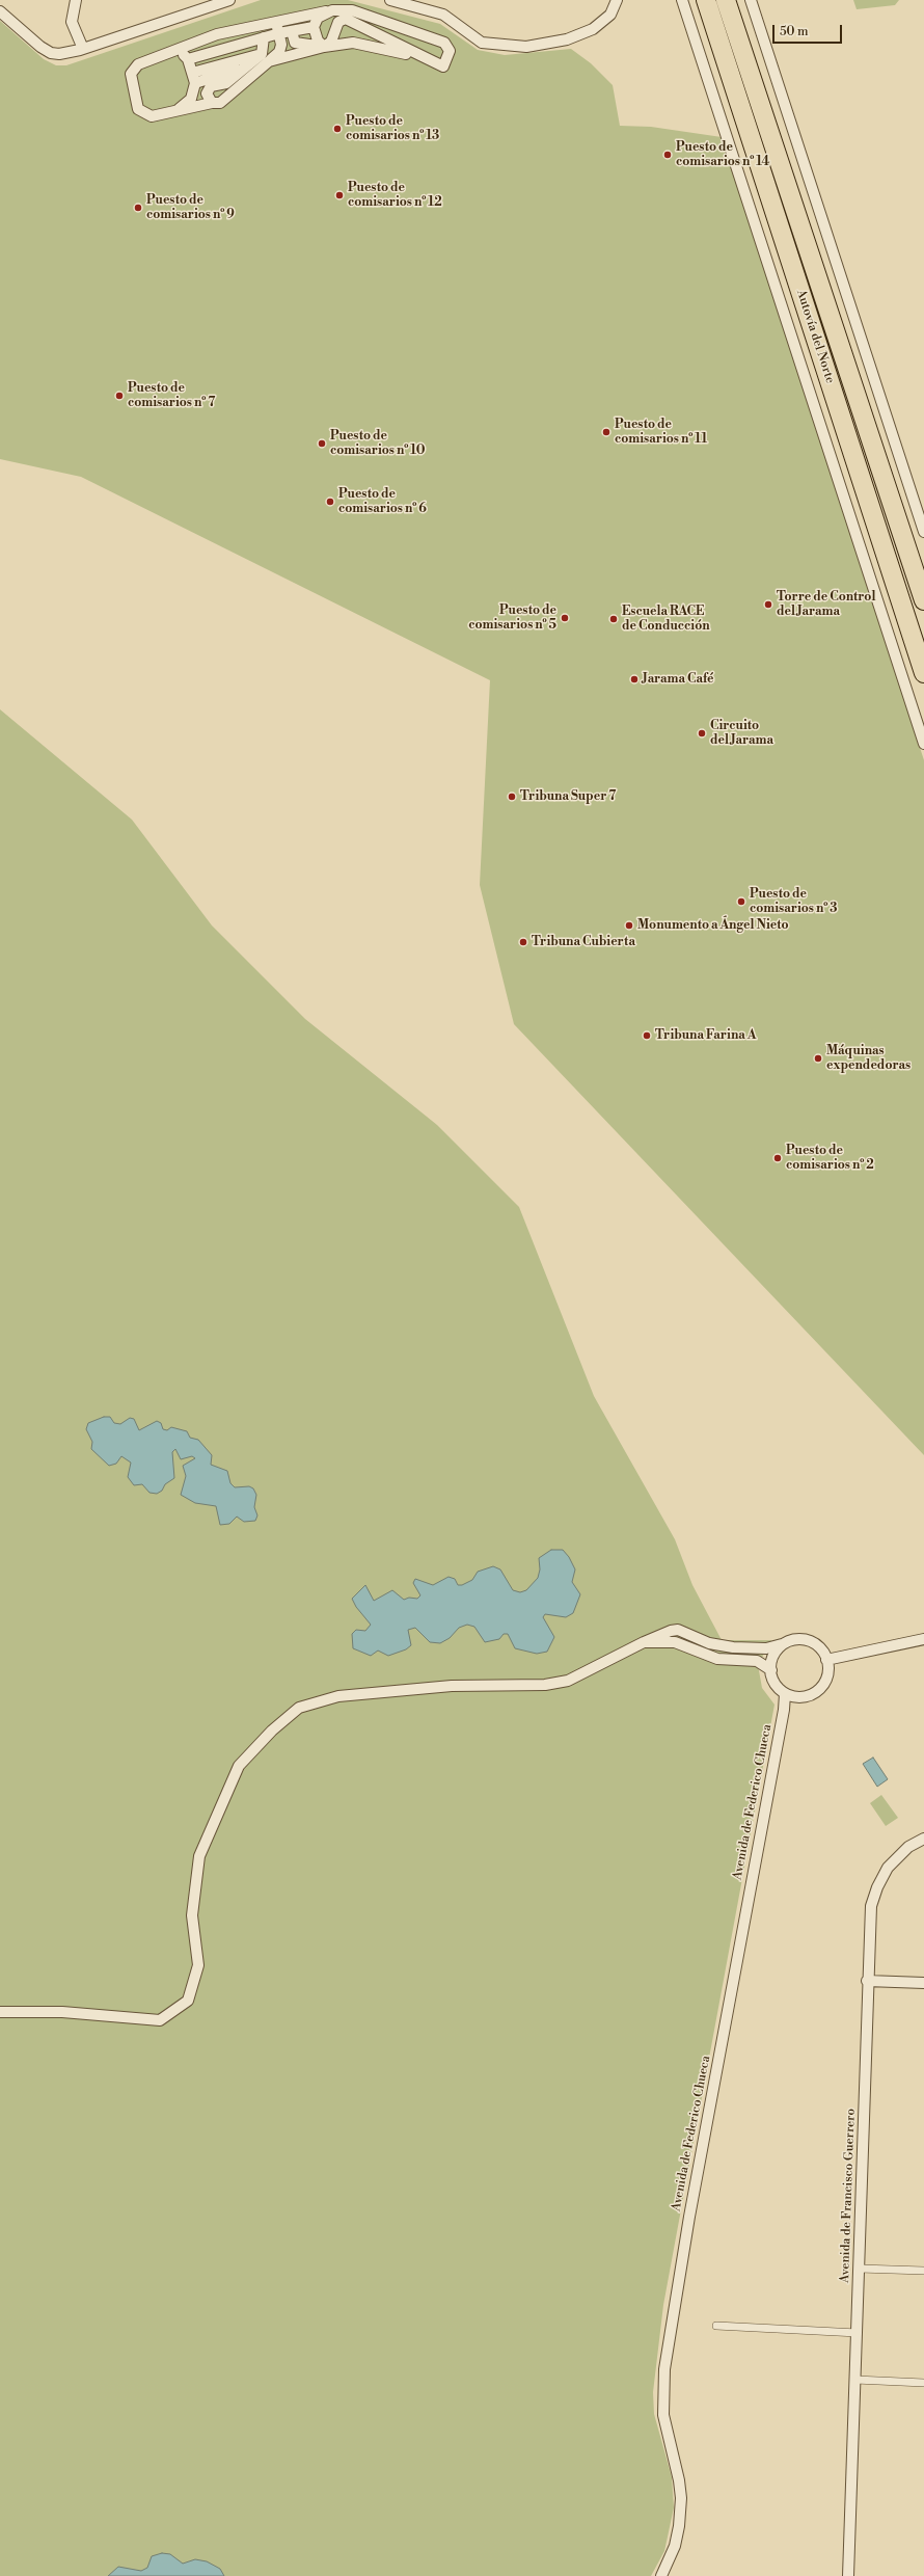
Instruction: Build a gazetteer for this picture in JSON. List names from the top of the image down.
{
  "streets": {
    "highway": ["Autovía del Norte"],
    "street": ["Avenida de Federico Chueca", "Avenida de Francisco Guerrero"]
  },
  "places": [
    "Puesto de comisarios nº 13",
    "Puesto de comisarios nº 14",
    "Puesto de comisarios nº 12",
    "Puesto de comisarios nº 9",
    "Puesto de comisarios nº 7",
    "Puesto de comisarios nº 11",
    "Puesto de comisarios nº 10",
    "Puesto de comisarios nº 6",
    "Torre de Control del Jarama",
    "Puesto de comisarios nº 5",
    "Escuela RACE de Conducción",
    "Jarama Café",
    "Circuito del Jarama",
    "Tribuna Super 7",
    "Puesto de comisarios nº 3",
    "Monumento a Ángel Nieto",
    "Tribuna Cubierta",
    "Tribuna Farina A",
    "Máquinas expendedoras",
    "Puesto de comisarios nº 2"
  ],
  "scale_bar": "50 m"
}
